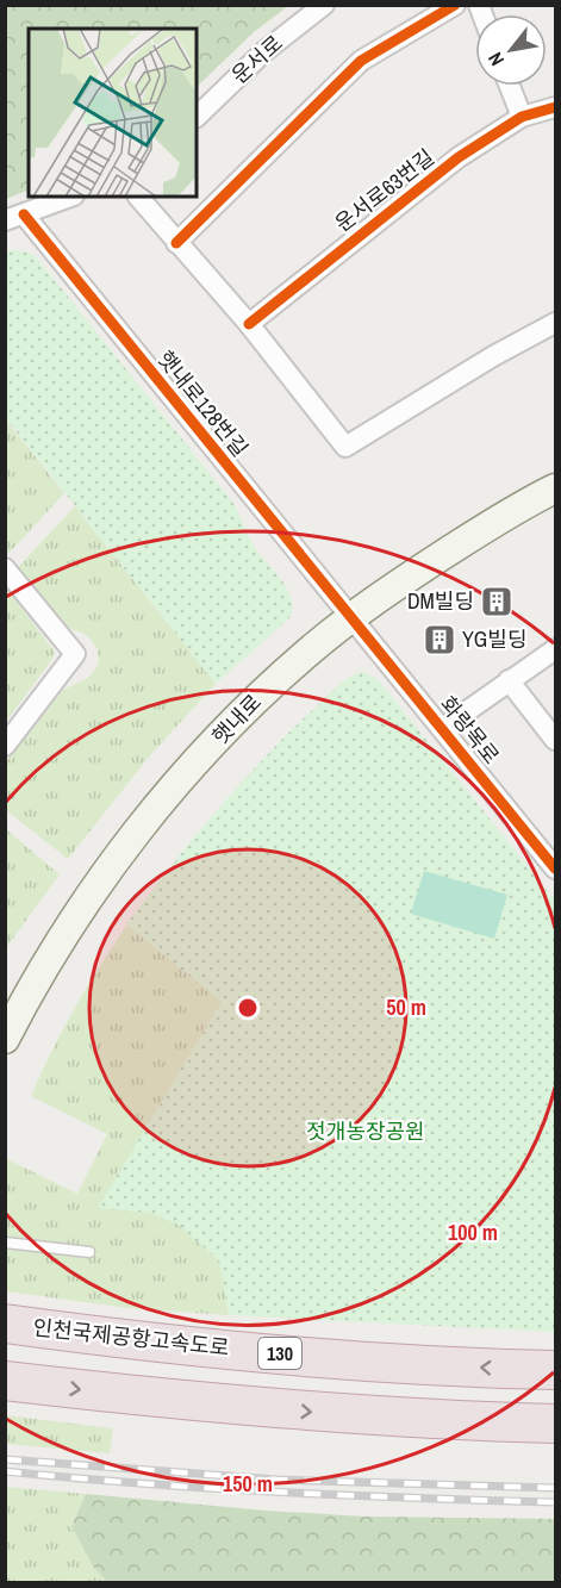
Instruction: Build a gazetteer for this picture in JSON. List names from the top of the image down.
{
  "streets": {
    "highway": ["인천국제공항고속도로", "130"],
    "main road": ["햇내로"],
    "street": [
      "운서로",
      "운서로63번길",
      "햇내로128번길",
      "화랑목로"
    ]
  },
  "crossings": [
    ["햇내로128번길", "햇내로"],
    ["햇내로128번길", "화랑목로"],
    ["햇내로", "화랑목로"]
  ],
  "parks": ["젓개농장공원"],
  "places": {
    "building": ["DM빌딩", "YG빌딩"]
  },
  "north": "bottom left",
  "rings": ["50 m", "100 m", "150 m"]
}
